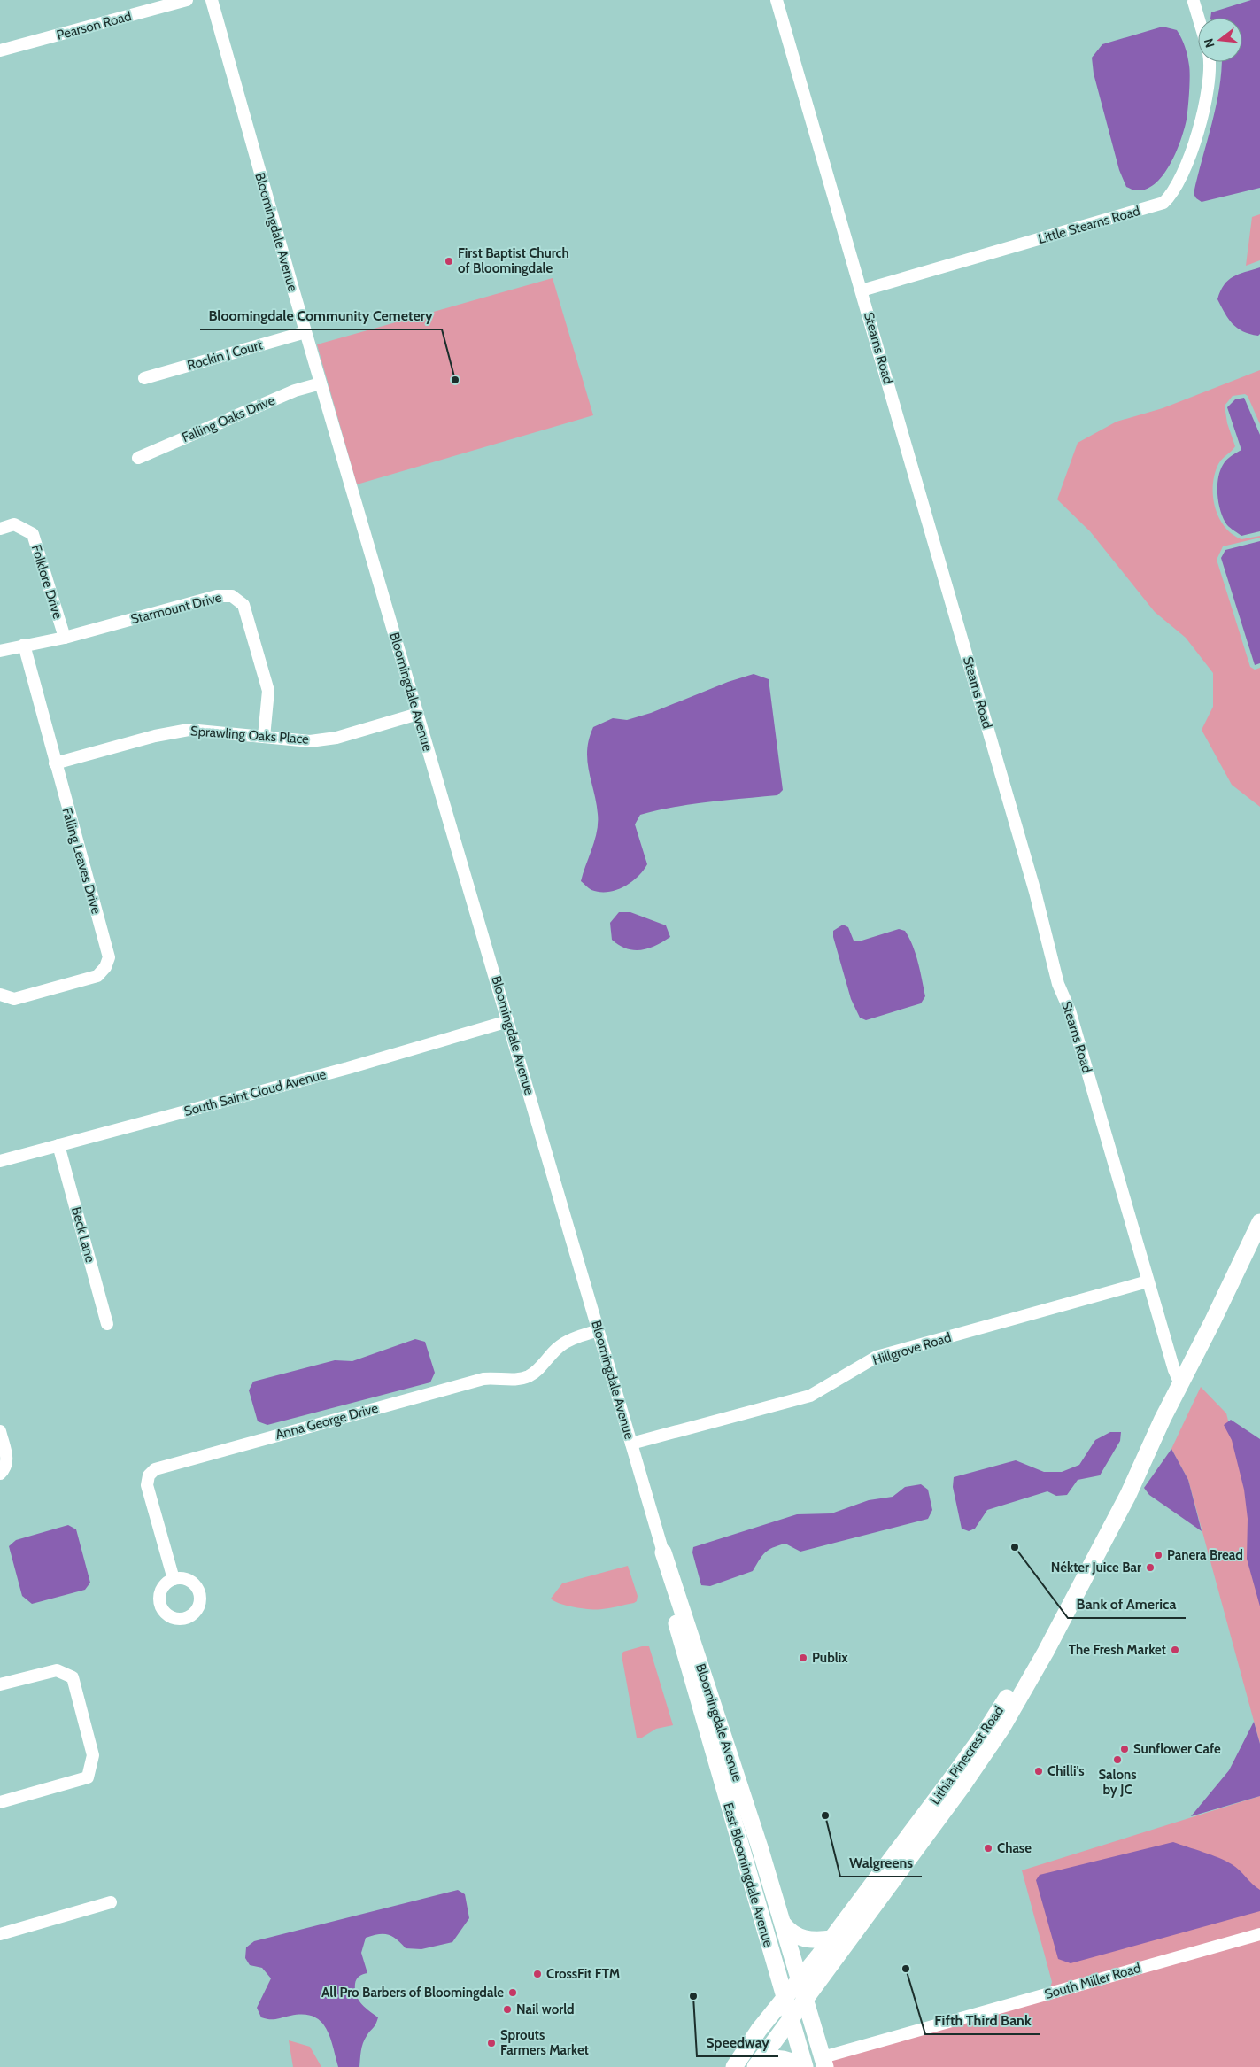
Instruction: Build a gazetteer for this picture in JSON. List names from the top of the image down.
{
  "streets": {
    "main road": ["Bloomingdale Avenue", "Lithia Pinecrest Road", "East Bloomingdale Avenue"],
    "street": [
      "Pearson Road",
      "Little Stearns Road",
      "Stearns Road",
      "Rockin J Court",
      "Falling Oaks Drive",
      "Folklore Drive",
      "Starmount Drive",
      "Sprawling Oaks Place",
      "Falling Leaves Drive",
      "South Saint Cloud Avenue",
      "Beck Lane",
      "Hillgrove Road",
      "Anna George Drive",
      "South Miller Road"
    ]
  },
  "crossings": [
    ["Little Stearns Road", "Stearns Road"],
    ["Bloomingdale Avenue", "Rockin J Court"],
    ["Bloomingdale Avenue", "Falling Oaks Drive"],
    ["Bloomingdale Avenue", "Sprawling Oaks Place"],
    ["Bloomingdale Avenue", "South Saint Cloud Avenue"],
    ["Bloomingdale Avenue", "Hillgrove Road"],
    ["Bloomingdale Avenue", "Anna George Drive"],
    ["Bloomingdale Avenue", "Lithia Pinecrest Road"],
    ["Bloomingdale Avenue", "East Bloomingdale Avenue"],
    ["Bloomingdale Avenue", "South Miller Road"],
    ["Stearns Road", "Hillgrove Road"],
    ["Stearns Road", "Lithia Pinecrest Road"],
    ["Folklore Drive", "Starmount Drive"],
    ["Starmount Drive", "Sprawling Oaks Place"],
    ["Starmount Drive", "Falling Leaves Drive"],
    ["Sprawling Oaks Place", "Falling Leaves Drive"],
    ["South Saint Cloud Avenue", "Beck Lane"],
    ["Lithia Pinecrest Road", "East Bloomingdale Avenue"]
  ],
  "places": [
    "First Baptist Church of Bloomingdale",
    "Bloomingdale Community Cemetery",
    "Bank of America",
    "Panera Bread",
    "Nékter Juice Bar",
    "The Fresh Market",
    "Publix",
    "Sunflower Cafe",
    "Salons by JC",
    "Chilli's",
    "Walgreens",
    "Chase",
    "Fifth Third Bank",
    "CrossFit FTM",
    "All Pro Barbers of Bloomingdale",
    "Speedway",
    "Nail world",
    "Sprouts Farmers Market"
  ],
  "north": "left"
}
